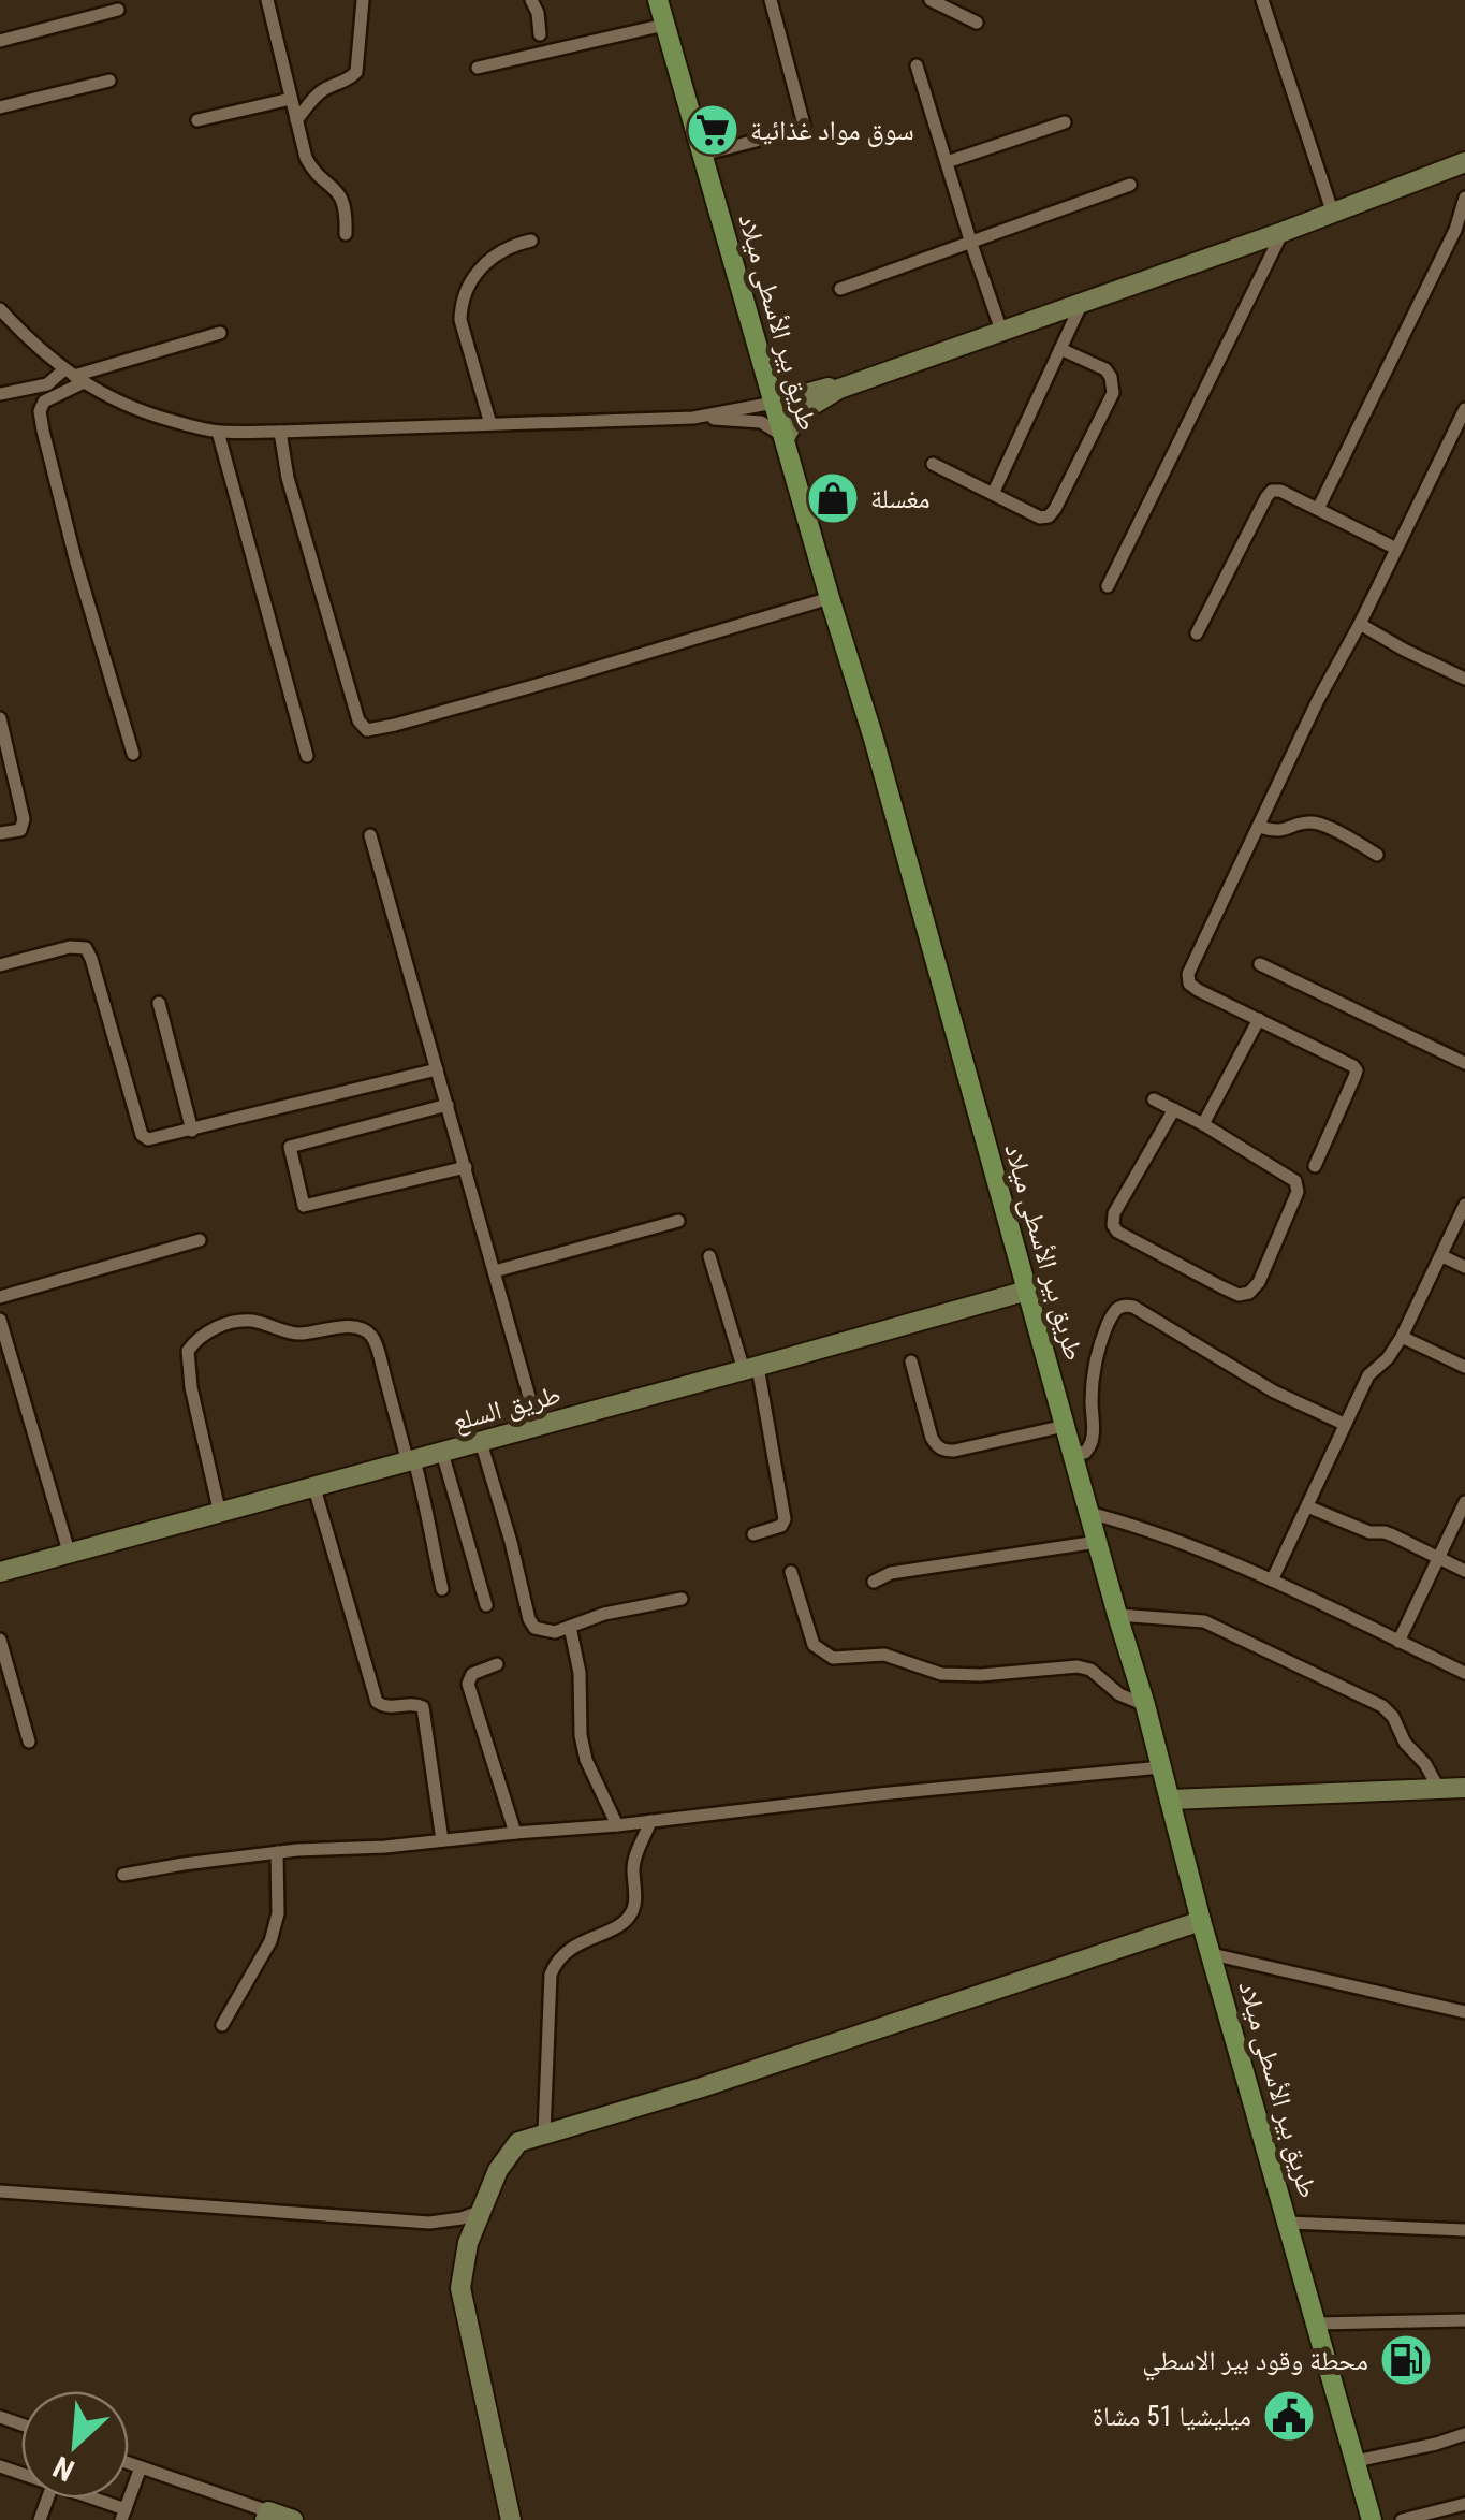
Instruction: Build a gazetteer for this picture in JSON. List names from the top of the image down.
{
  "streets": {
    "main road": ["طريق بير الأسطى ميلاد"],
    "street": ["طريق السلع"]
  },
  "crossings": [
    ["طريق بير الأسطى ميلاد", "طريق السلع"]
  ],
  "places": {
    "supermarket": ["سوق مواد غذائية"],
    "shop": ["مغسلة"],
    "fuel station": ["محطة وقود بير الاسطي"],
    "public building": ["ميليشيا 51 مشاة"]
  },
  "north": "bottom left"
}
